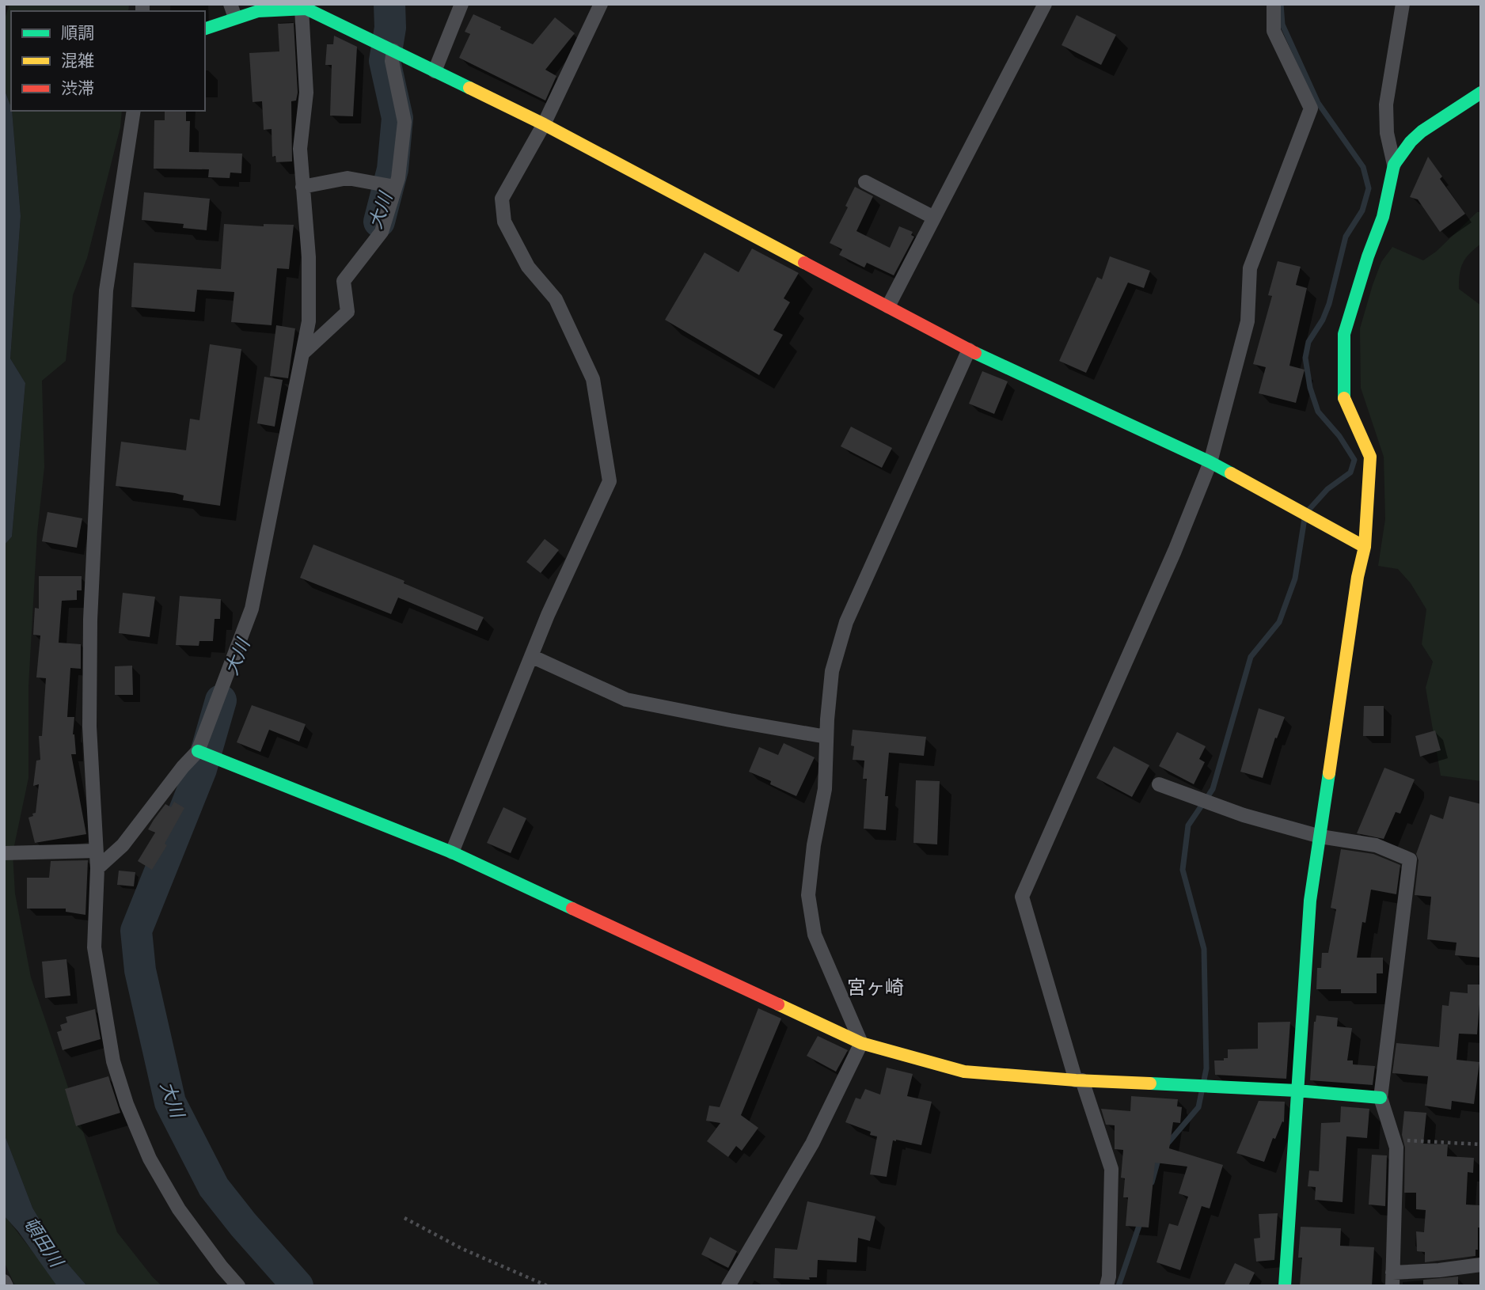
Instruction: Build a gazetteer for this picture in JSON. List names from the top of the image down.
{
  "districts": ["宮ヶ崎"],
  "water": ["大川", "頓田川"],
  "legend": ["順調", "混雑", "渋滞"]
}
